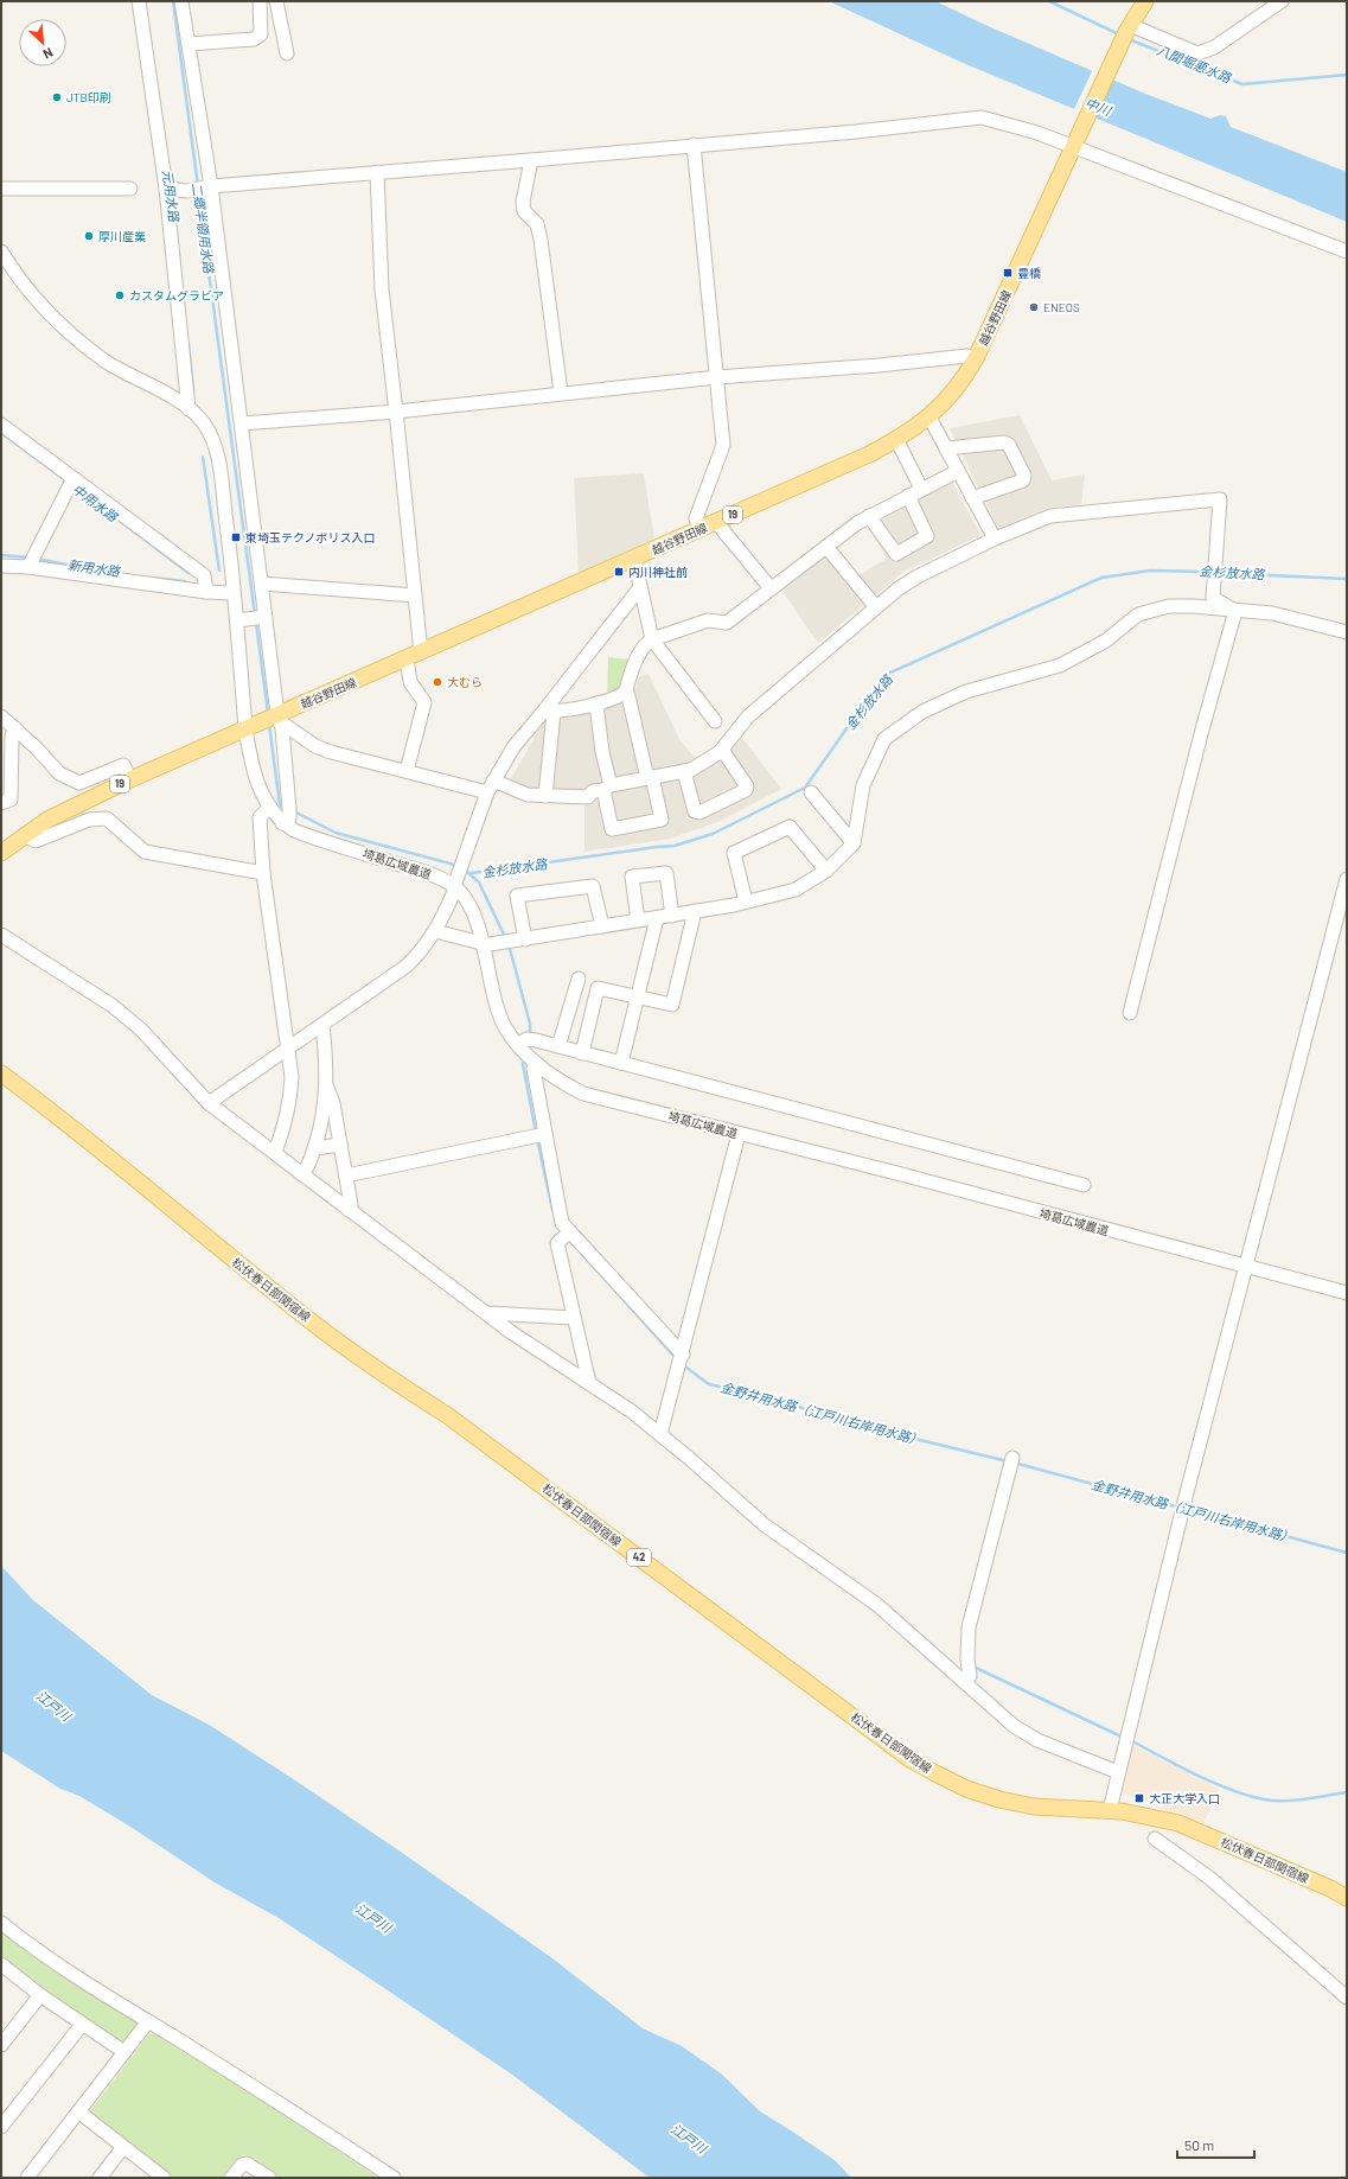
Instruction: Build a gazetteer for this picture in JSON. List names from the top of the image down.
{
  "streets": {
    "main road": [
      "越谷野田線",
      "19",
      "松伏春日部関宿線",
      "42"
    ],
    "street": ["埼葛広域農道"]
  },
  "crossings": [
    ["越谷野田線", "埼葛広域農道"]
  ],
  "water": [
    "八間堀悪水路",
    "中川",
    "元用水路",
    "二郷半領用水路",
    "中用水路",
    "新用水路",
    "金杉放水路",
    "金野井用水路（江戸川右岸用水路）",
    "江戸川"
  ],
  "places": {
    "other": [
      "JTB印刷",
      "厚川産業",
      "カスタムグラビア",
      "ENEOS",
      "大むら"
    ],
    "transit": [
      "豊橋",
      "東埼玉テクノポリス入口",
      "内川神社前",
      "大正大学入口"
    ]
  },
  "scale_bar": "50 m",
  "north": "bottom right"
}
